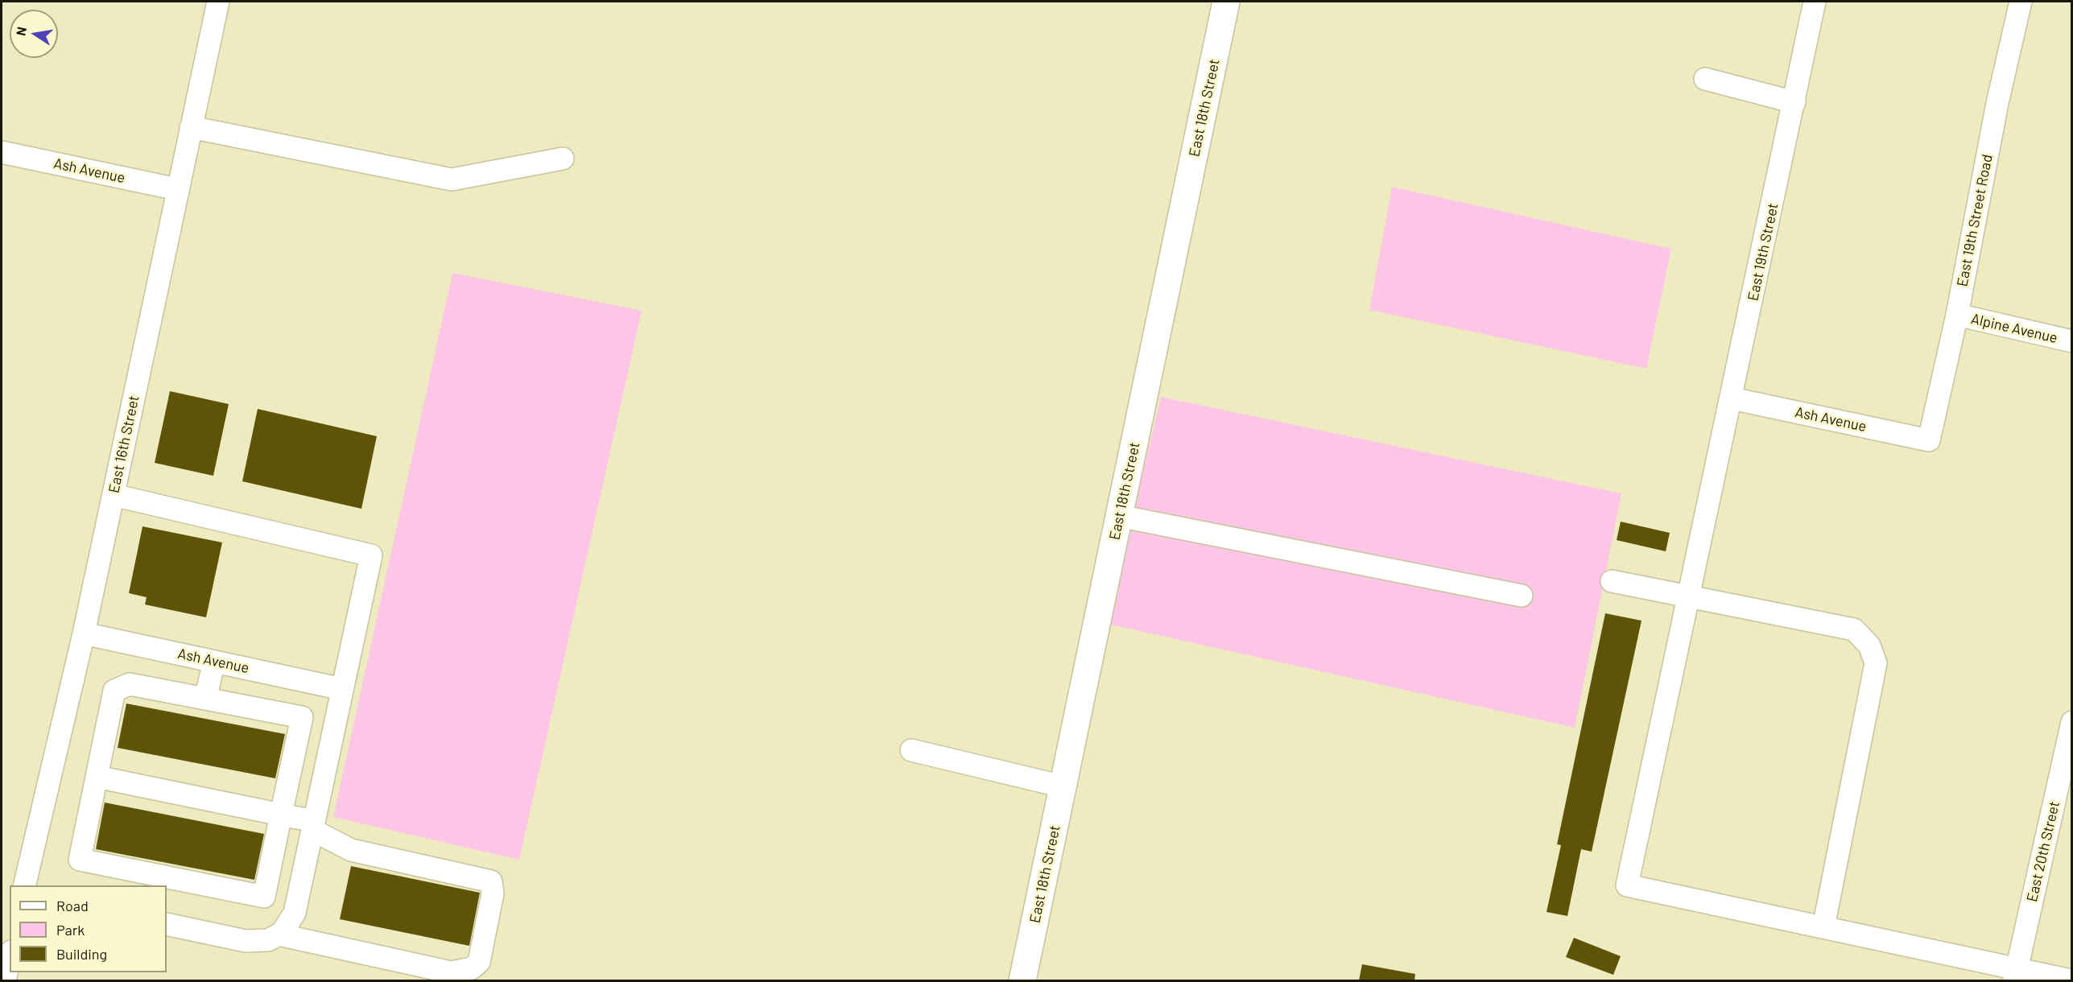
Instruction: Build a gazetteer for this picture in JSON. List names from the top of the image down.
{
  "streets": {
    "main road": ["East 18th Street"],
    "street": [
      "Ash Avenue",
      "East 19th Street Road",
      "East 19th Street",
      "Alpine Avenue",
      "East 16th Street",
      "East 20th Street"
    ]
  },
  "crossings": [
    ["Ash Avenue", "East 19th Street Road"],
    ["Ash Avenue", "East 19th Street"],
    ["Ash Avenue", "East 16th Street"],
    ["East 19th Street Road", "Alpine Avenue"]
  ],
  "legend": ["Road", "Park", "Building"],
  "north": "left"
}
